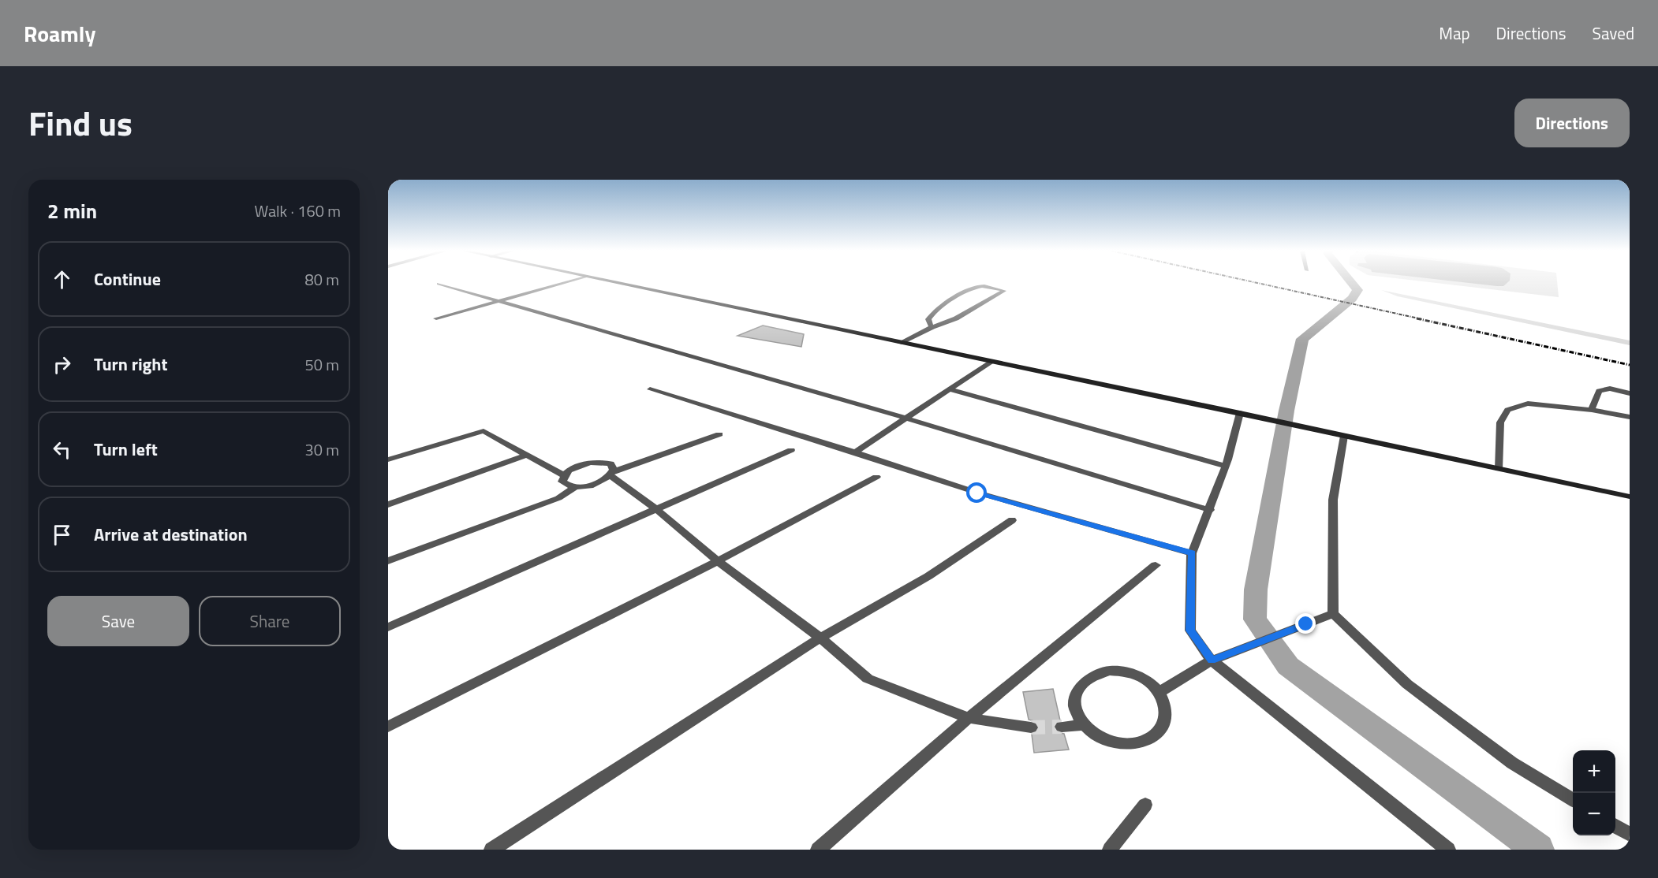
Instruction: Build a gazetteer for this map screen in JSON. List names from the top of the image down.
{
  "page": {
    "header": "Roamly",
    "nav": ["Map", "Directions", "Saved"],
    "title": "Find us",
    "buttons": [
      "Directions",
      ["Save", "Share"]
    ],
    "heading": ["2 min", "Walk · 160 m"],
    "list": [
      ["Continue", "80 m"],
      ["Turn right", "50 m"],
      ["Turn left", "30 m"],
      "Arrive at destination"
    ],
    "map_buttons": ["+", "−"]
  }
}
